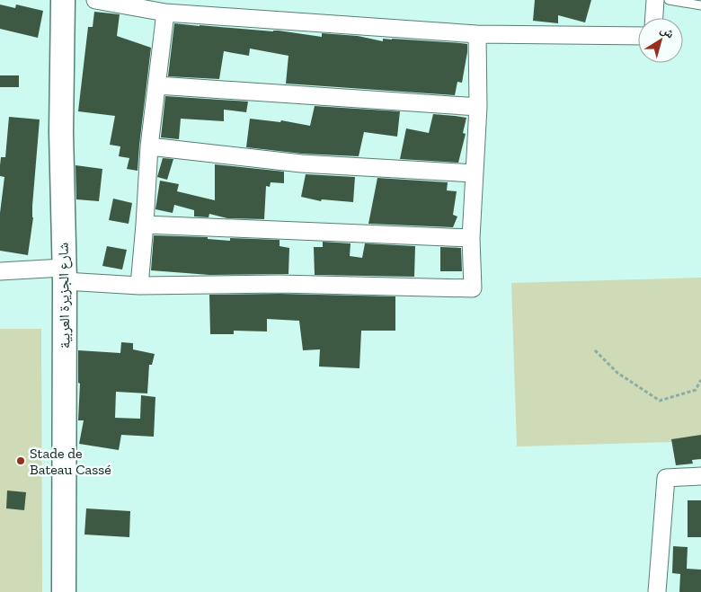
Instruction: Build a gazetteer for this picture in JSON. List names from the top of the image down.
{
  "streets": {
    "street": ["شارع الجزيرة العربية"]
  },
  "places": ["Stade de Bateau Cassé"],
  "north": "top right"
}
